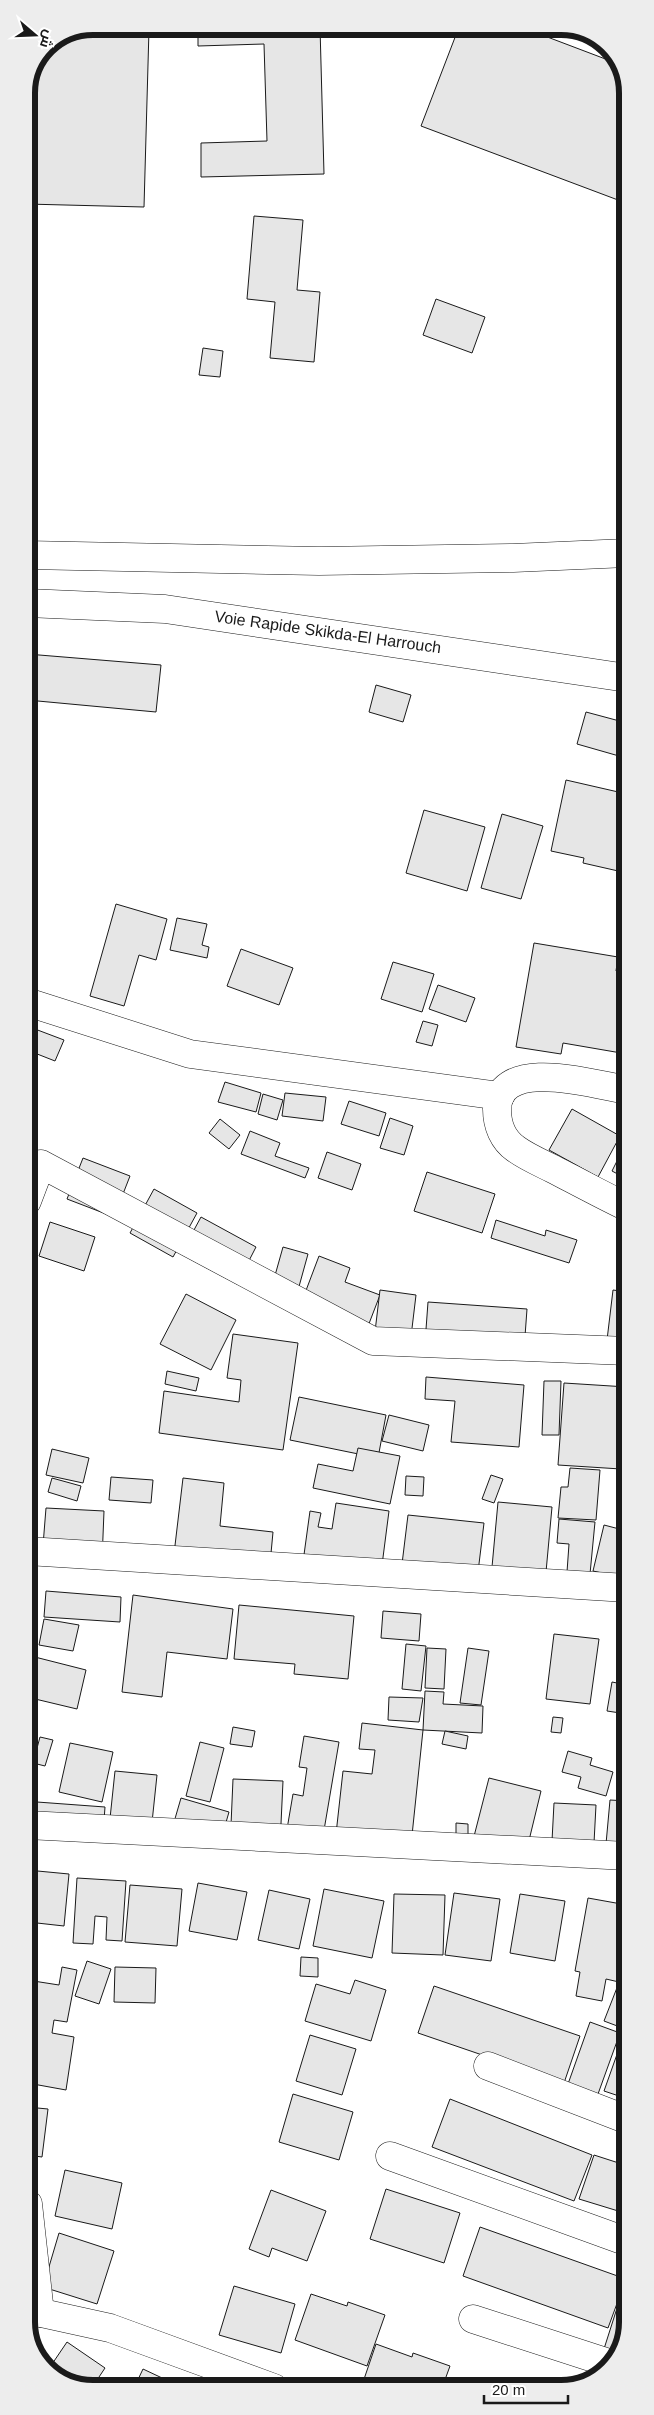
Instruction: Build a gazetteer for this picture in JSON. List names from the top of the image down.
{
  "streets": {
    "main road": ["Voie Rapide Skikda-El Harrouch"]
  },
  "scale_bar": "20 m",
  "north": "right"
}
